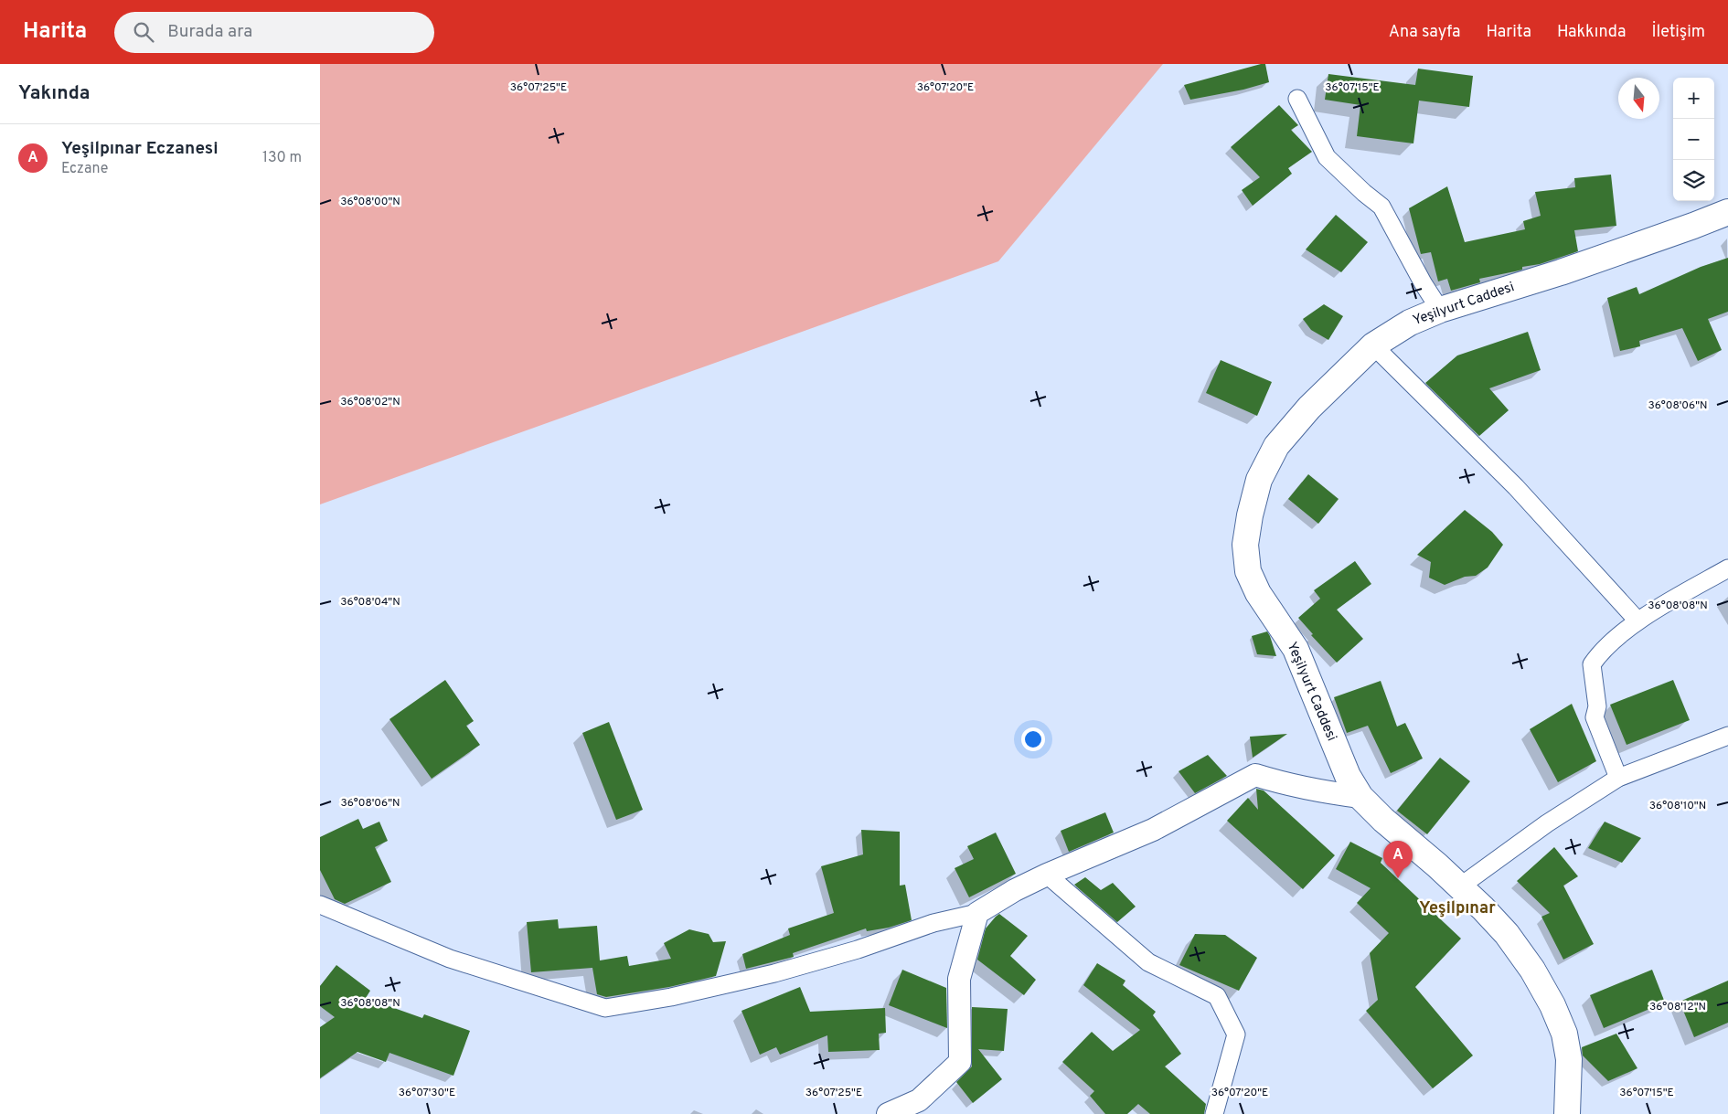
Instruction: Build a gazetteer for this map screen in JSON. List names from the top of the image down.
{
  "streets": {
    "main road": ["Yeşilyurt Caddesi"]
  },
  "districts": ["Yeşilpınar"],
  "north": "bottom",
  "page": {
    "header": "Harita",
    "search": "Burada ara",
    "nav": [
      "Ana sayfa",
      "Harita",
      "Hakkında",
      "İletişim"
    ],
    "heading": "Yakında",
    "map_buttons": ["+", "−"],
    "list": [
      {
        "mark": "A",
        "name": "Yeşilpınar Eczanesi",
        "note": "Eczane",
        "value": "130 m"
      }
    ],
    "pins": "A"
  },
  "coordinates": [
    "36°07'25\"E",
    "36°07'20\"E",
    "36°07'15\"E",
    "36°08'00\"N",
    "36°08'02\"N",
    "36°08'06\"N",
    "36°08'04\"N",
    "36°08'08\"N",
    "36°08'10\"N",
    "36°08'12\"N",
    "36°07'30\"E"
  ]
}
